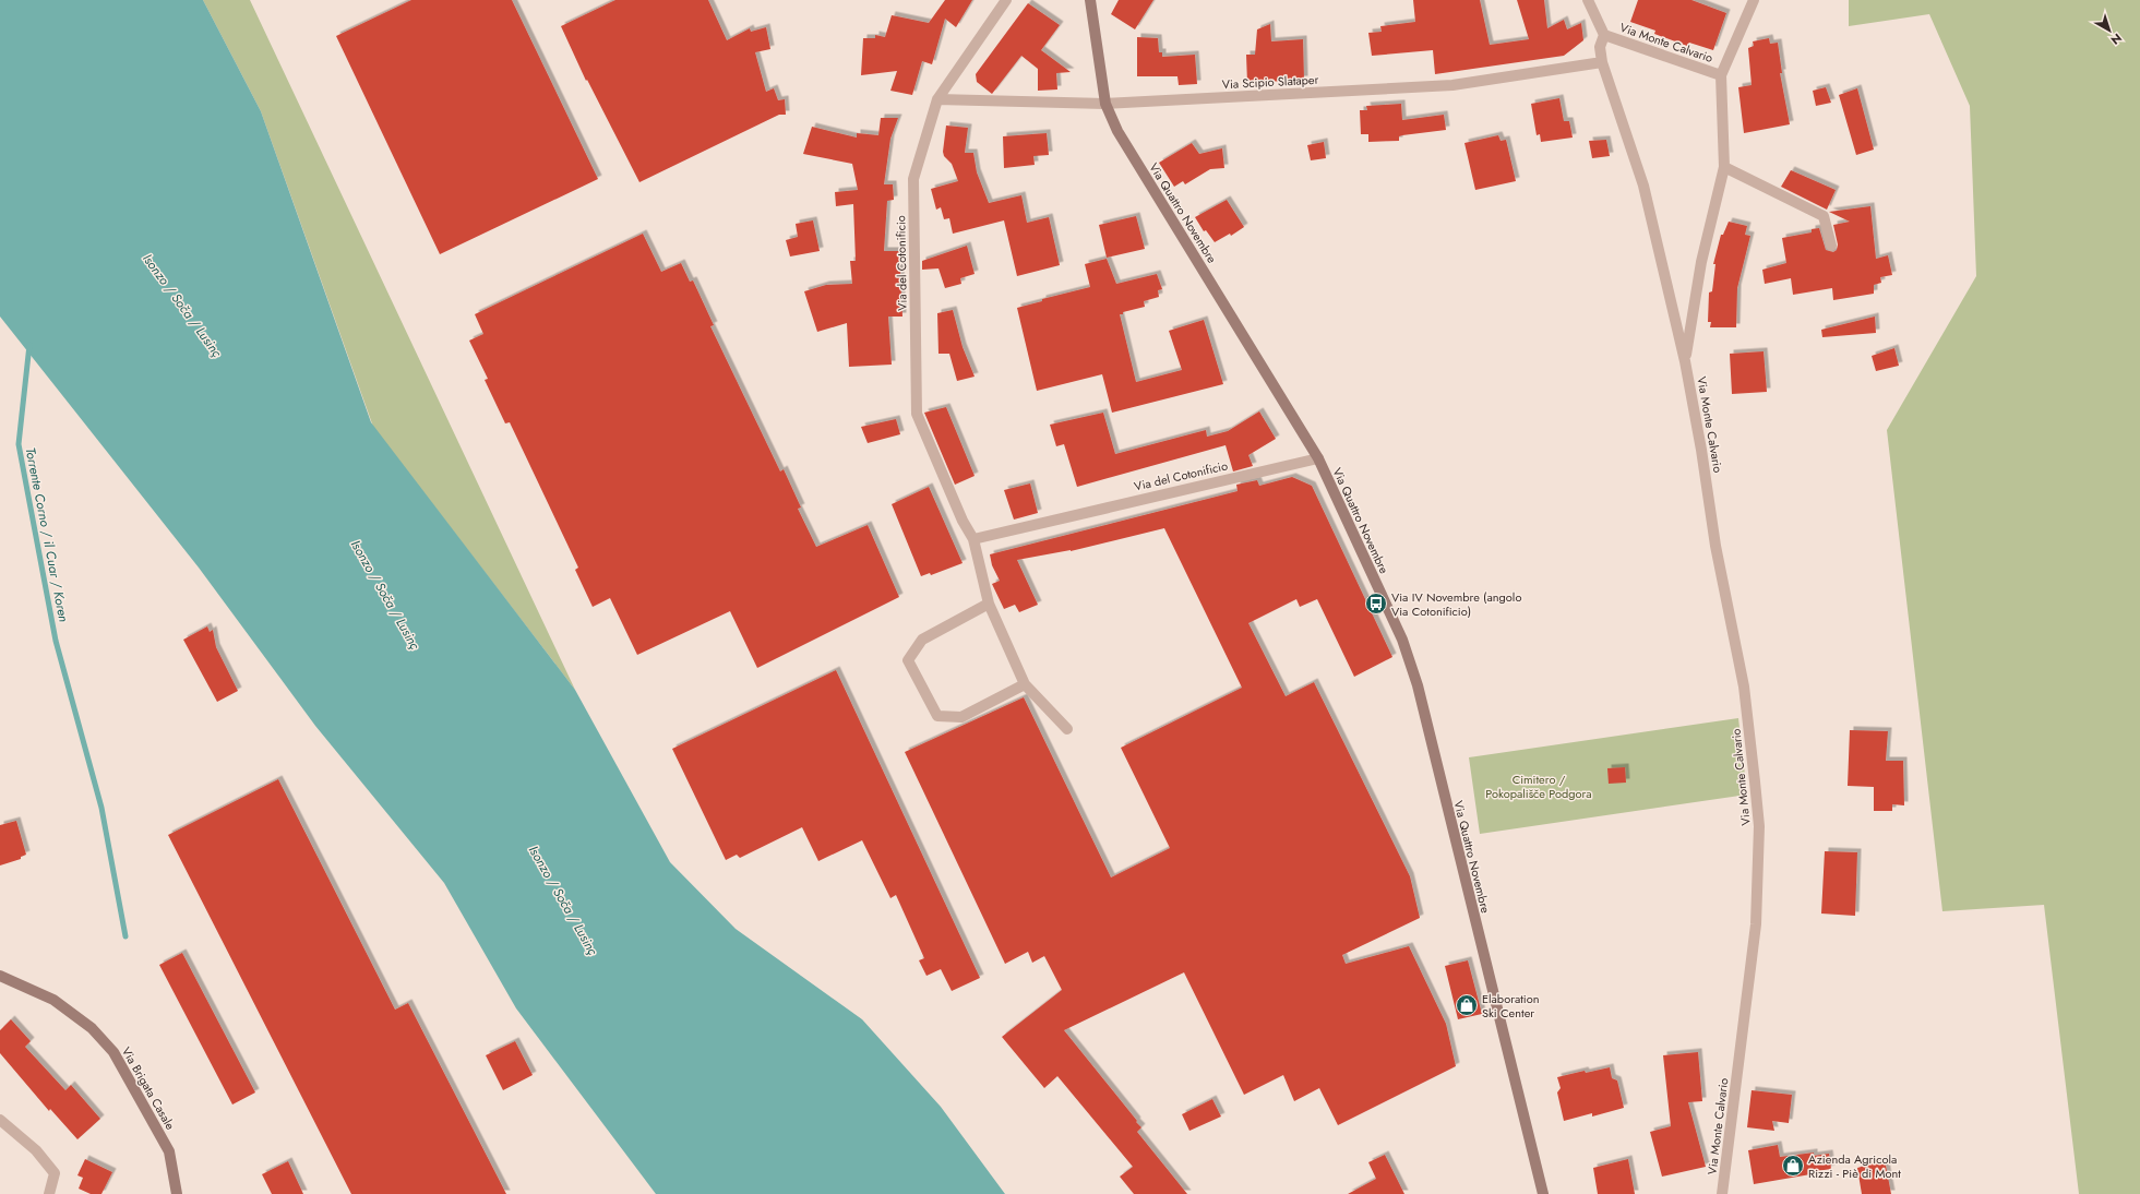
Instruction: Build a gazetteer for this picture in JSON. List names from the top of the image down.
{
  "streets": {
    "main road": ["Via Quattro Novembre", "Via Brigata Casale"],
    "street": ["Via Monte Calvario", "Via Scipio Slataper", "Via del Cotonificio"]
  },
  "crossings": [
    ["Via Monte Calvario", "Via Scipio Slataper"],
    ["Via Scipio Slataper", "Via Quattro Novembre"],
    ["Via Scipio Slataper", "Via del Cotonificio"],
    ["Via Quattro Novembre", "Via del Cotonificio"]
  ],
  "water": ["Isonzo / Soča / Lusinç", "Torrente Corno / il Cuar / Koren"],
  "parks": ["Cimitero / Pokopališče Podgora"],
  "places": {
    "bus stop": ["Via IV Novembre (angolo Via Cotonificio)"],
    "shop": ["Elaboration Ski Center", "Azienda Agricola Rizzi - Piè di Mont"]
  },
  "north": "bottom right"
}
